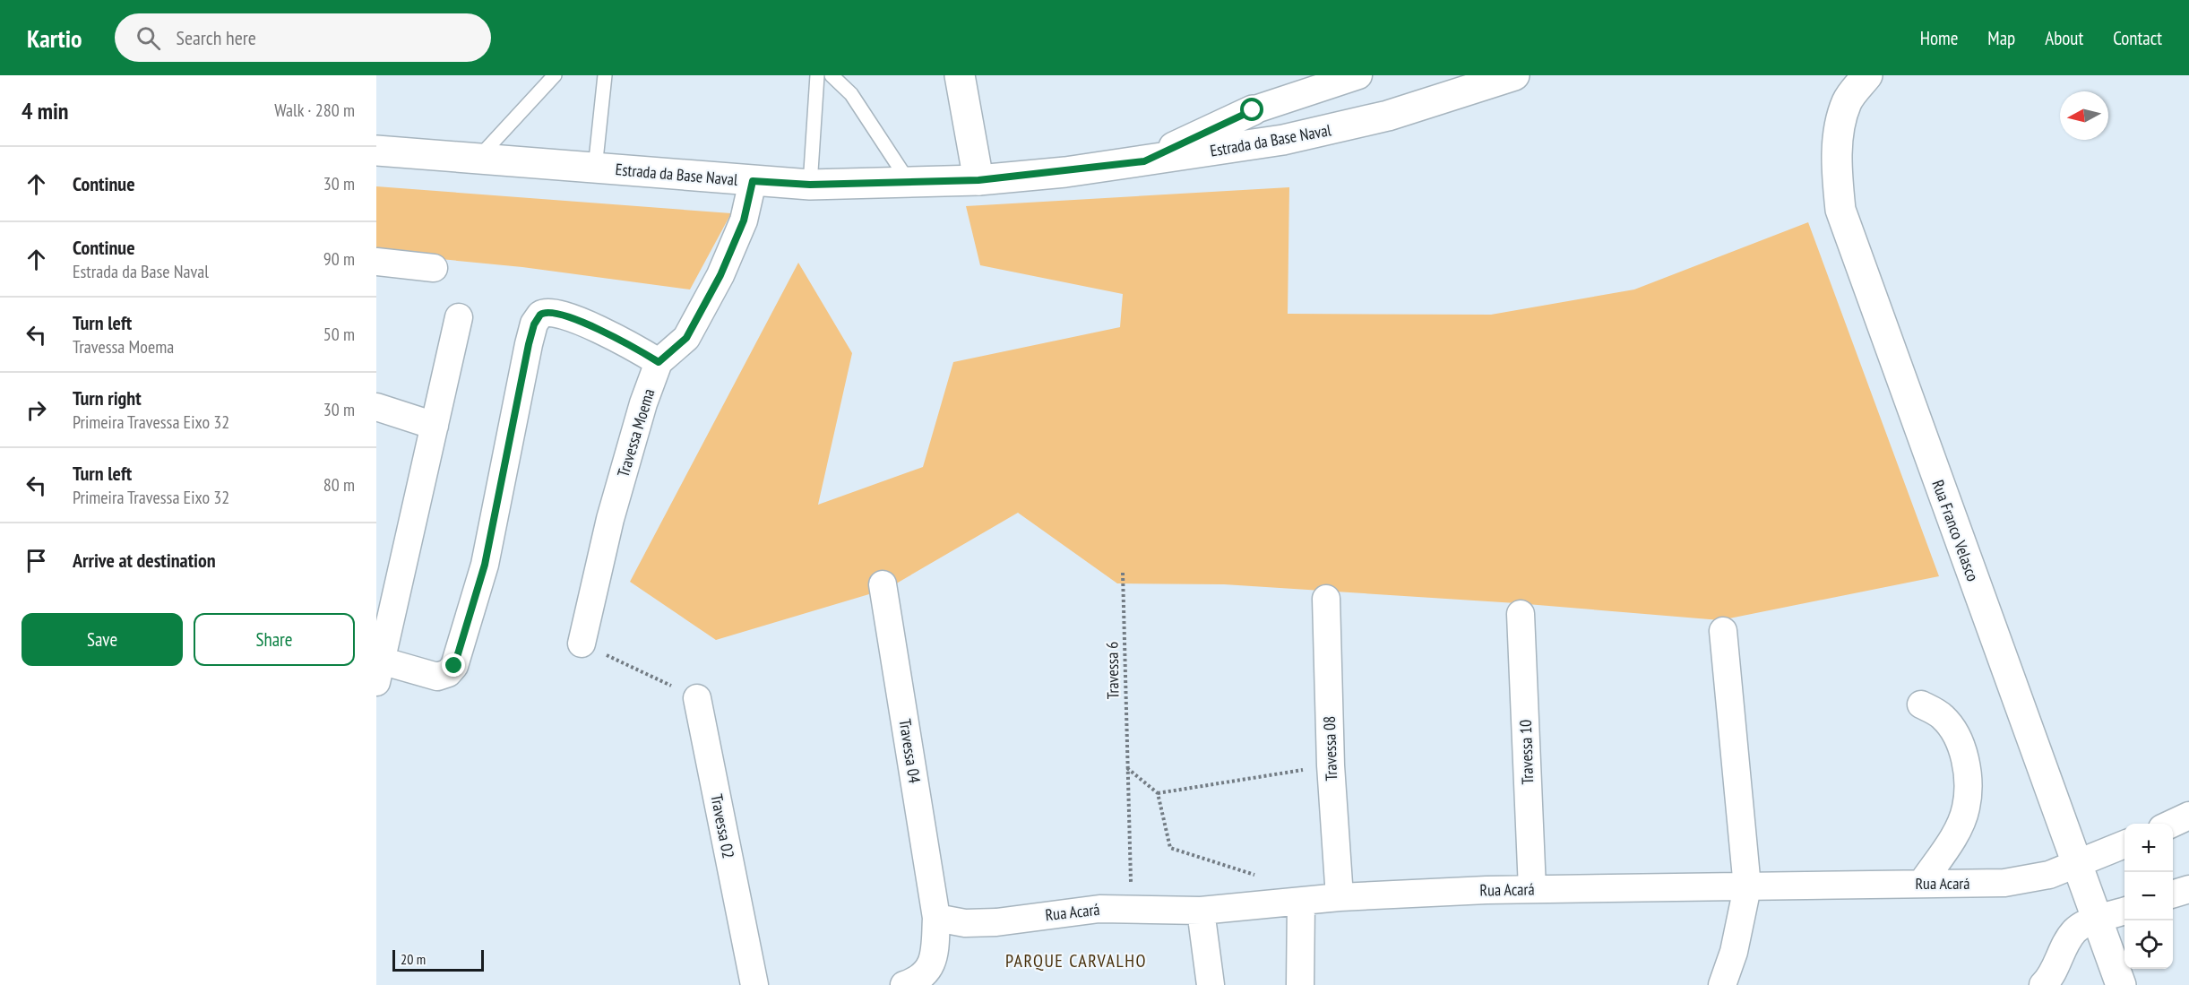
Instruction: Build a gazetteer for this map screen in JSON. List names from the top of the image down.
{
  "streets": {
    "main road": ["Estrada da Base Naval", "Rua Franco Velasco"],
    "street": [
      "Travessa Moema",
      "Travessa 08",
      "Travessa 04",
      "Travessa 10",
      "Travessa 02",
      "Rua Acará"
    ],
    "path": ["Travessa 6"]
  },
  "crossings": [
    ["Estrada da Base Naval", "Travessa Moema"],
    ["Rua Franco Velasco", "Rua Acará"],
    ["Travessa 6", "Rua Acará"],
    ["Travessa 08", "Rua Acará"],
    ["Travessa 04", "Rua Acará"],
    ["Travessa 10", "Rua Acará"]
  ],
  "districts": ["PARQUE CARVALHO"],
  "scale_bar": "20 m",
  "north": "left",
  "page": {
    "header": "Kartio",
    "search": "Search here",
    "nav": [
      "Home",
      "Map",
      "About",
      "Contact"
    ],
    "heading": ["4 min", "Walk · 280 m"],
    "list": [
      ["Continue", "30 m"],
      ["Continue", "Estrada da Base Naval", "90 m"],
      ["Turn left", "Travessa Moema", "50 m"],
      ["Turn right", "Primeira Travessa Eixo 32", "30 m"],
      ["Turn left", "Primeira Travessa Eixo 32", "80 m"],
      "Arrive at destination"
    ],
    "buttons": ["Save", "Share"],
    "map_buttons": ["+", "−"],
    "scale": "20 m"
  }
}
